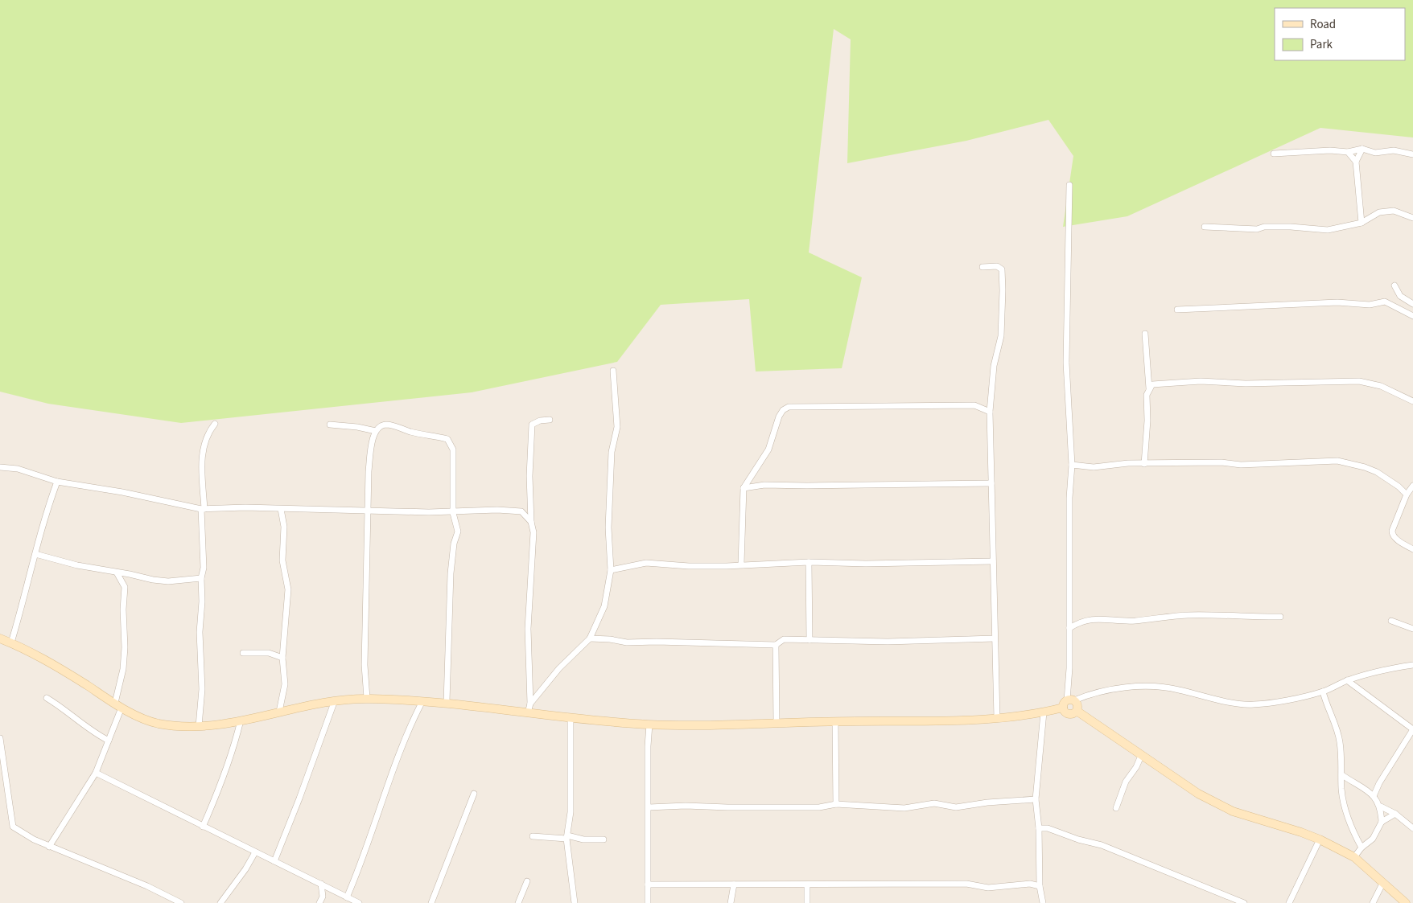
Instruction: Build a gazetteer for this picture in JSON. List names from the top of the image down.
{
  "legend": ["Road", "Park"]
}
